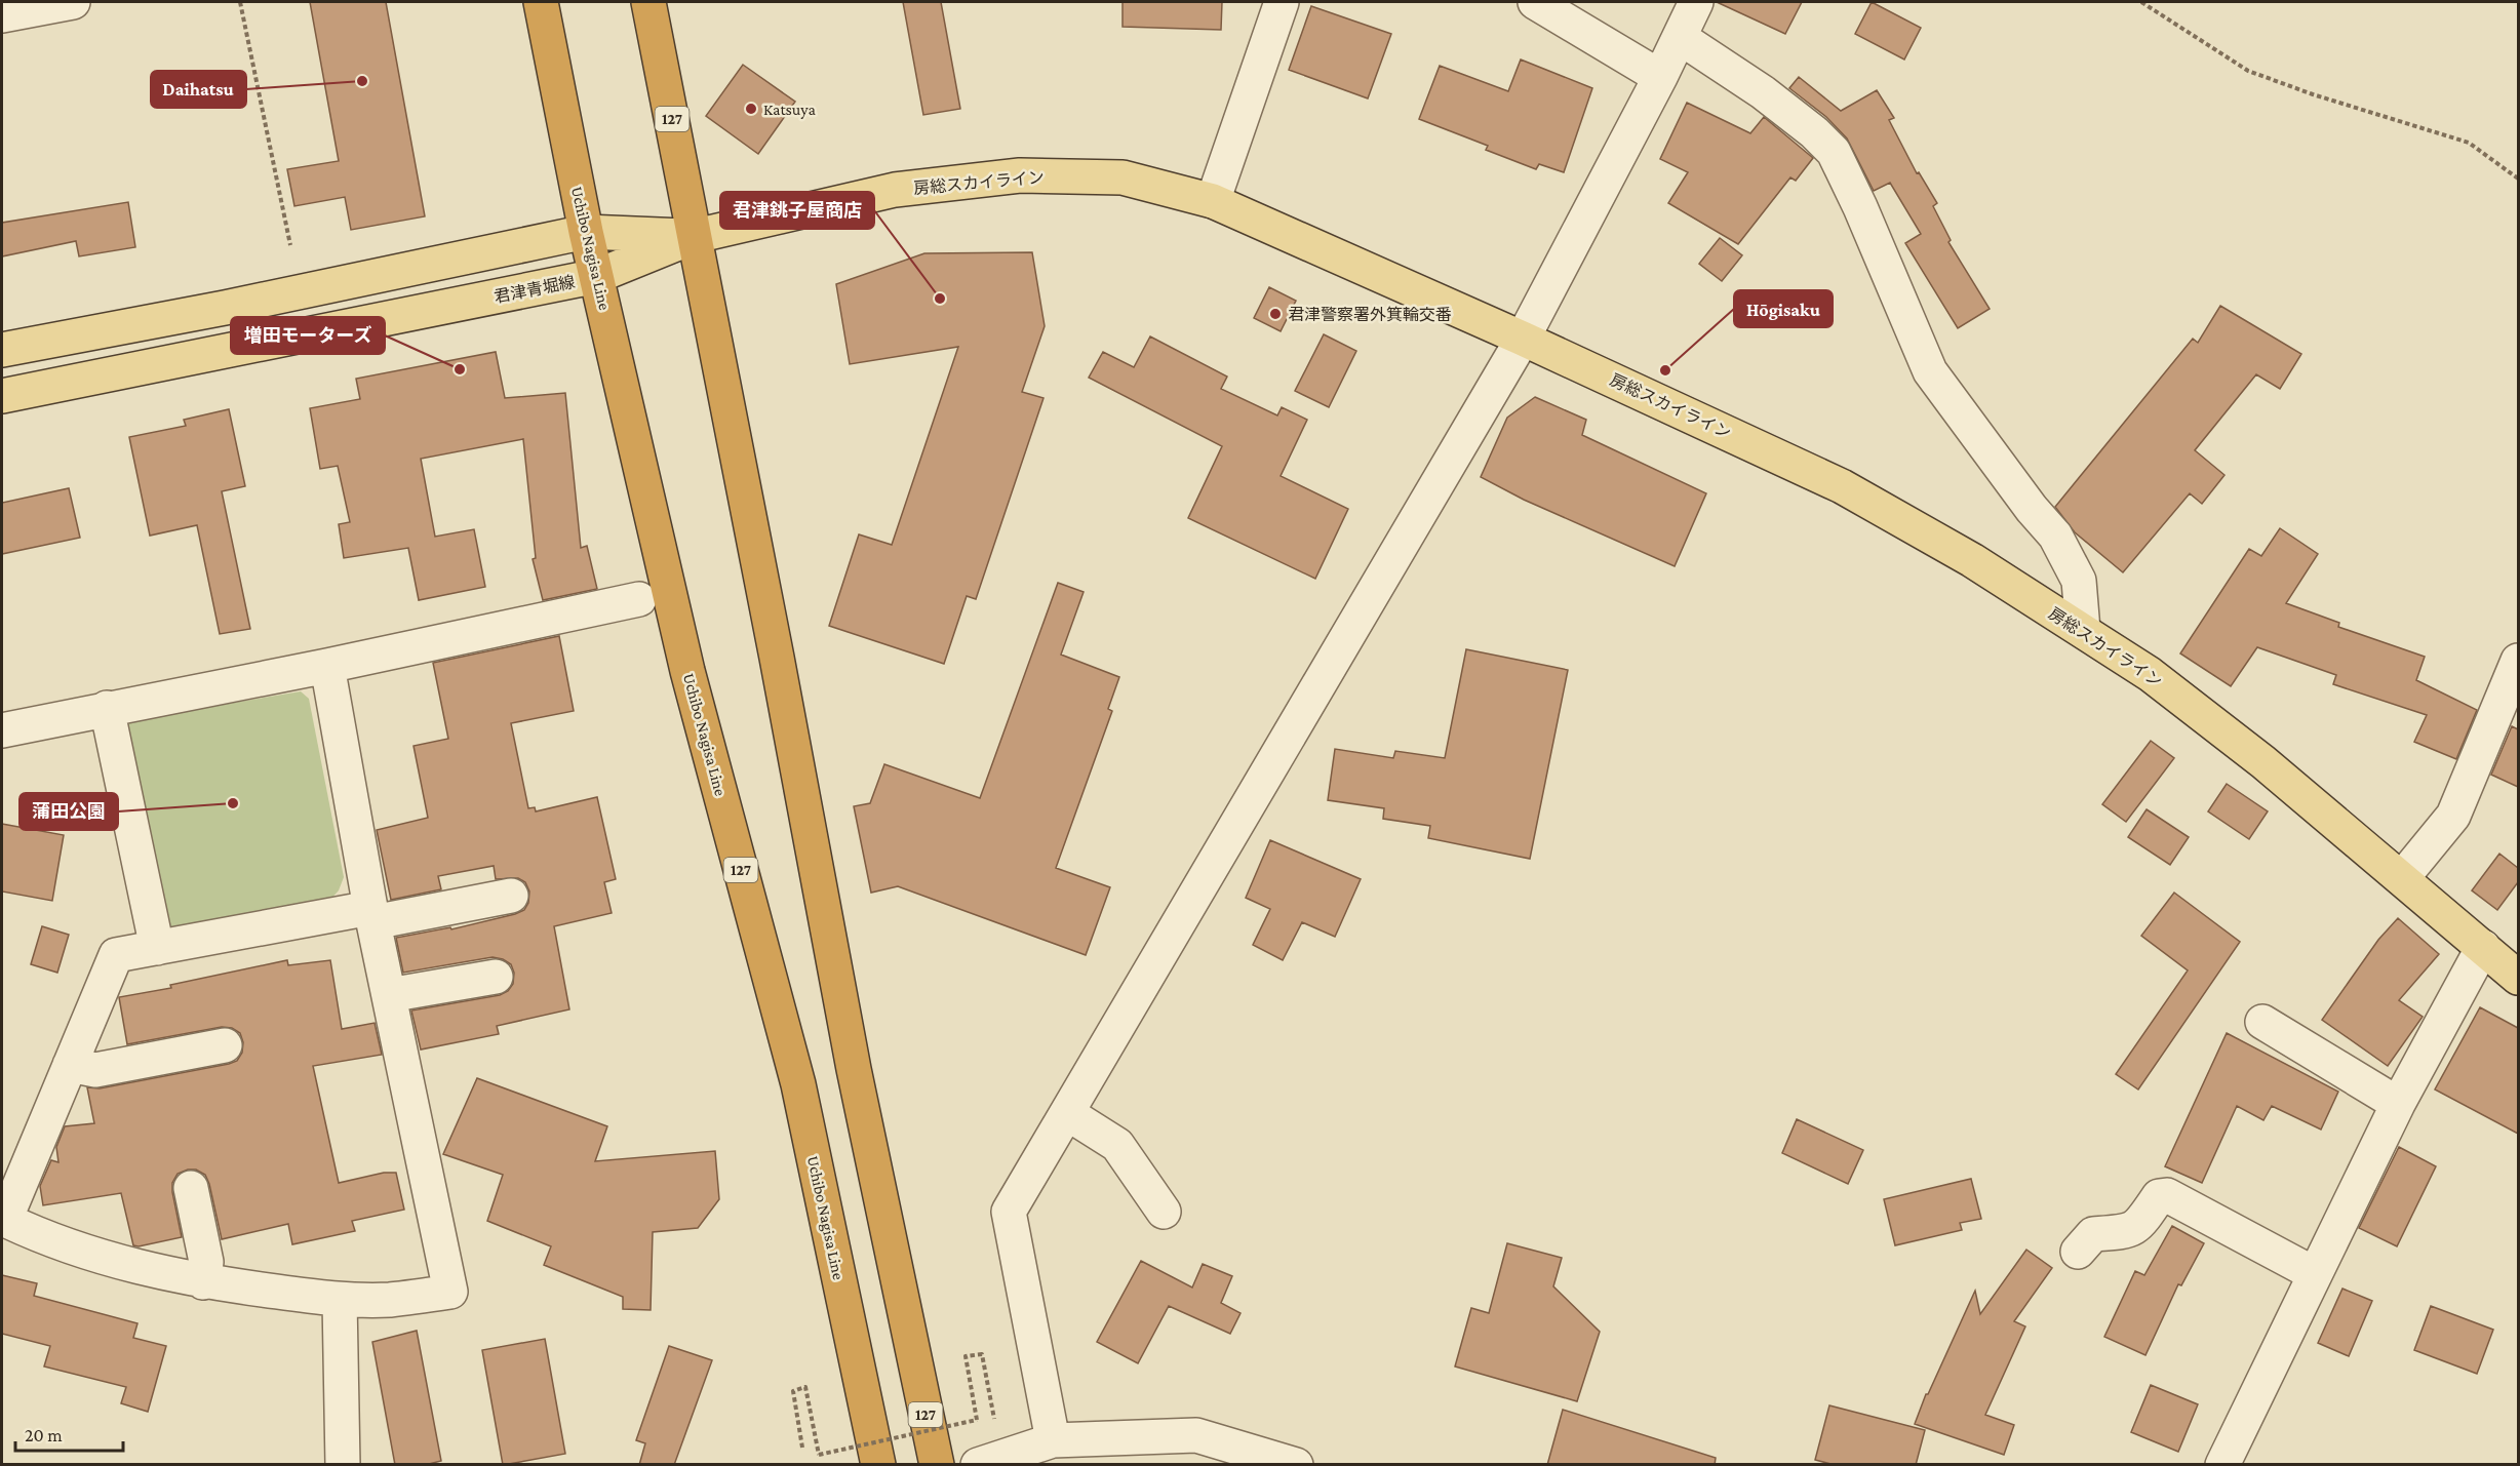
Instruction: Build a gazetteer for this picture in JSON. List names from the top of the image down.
{
  "streets": {
    "highway": ["127", "Uchibo Nagisa Line"],
    "main road": ["房総スカイライン", "君津青堀線"]
  },
  "crossings": [
    ["127", "房総スカイライン"],
    ["127", "君津青堀線"],
    ["房総スカイライン", "君津青堀線"],
    ["Uchibo Nagisa Line", "君津青堀線"]
  ],
  "places": [
    "Daihatsu",
    "Katsuya",
    "君津銚子屋商店",
    "君津警察署外箕輪交番",
    "増田モーターズ",
    "Hōgisaku",
    "蒲田公園"
  ],
  "scale_bar": "20 m"
}
